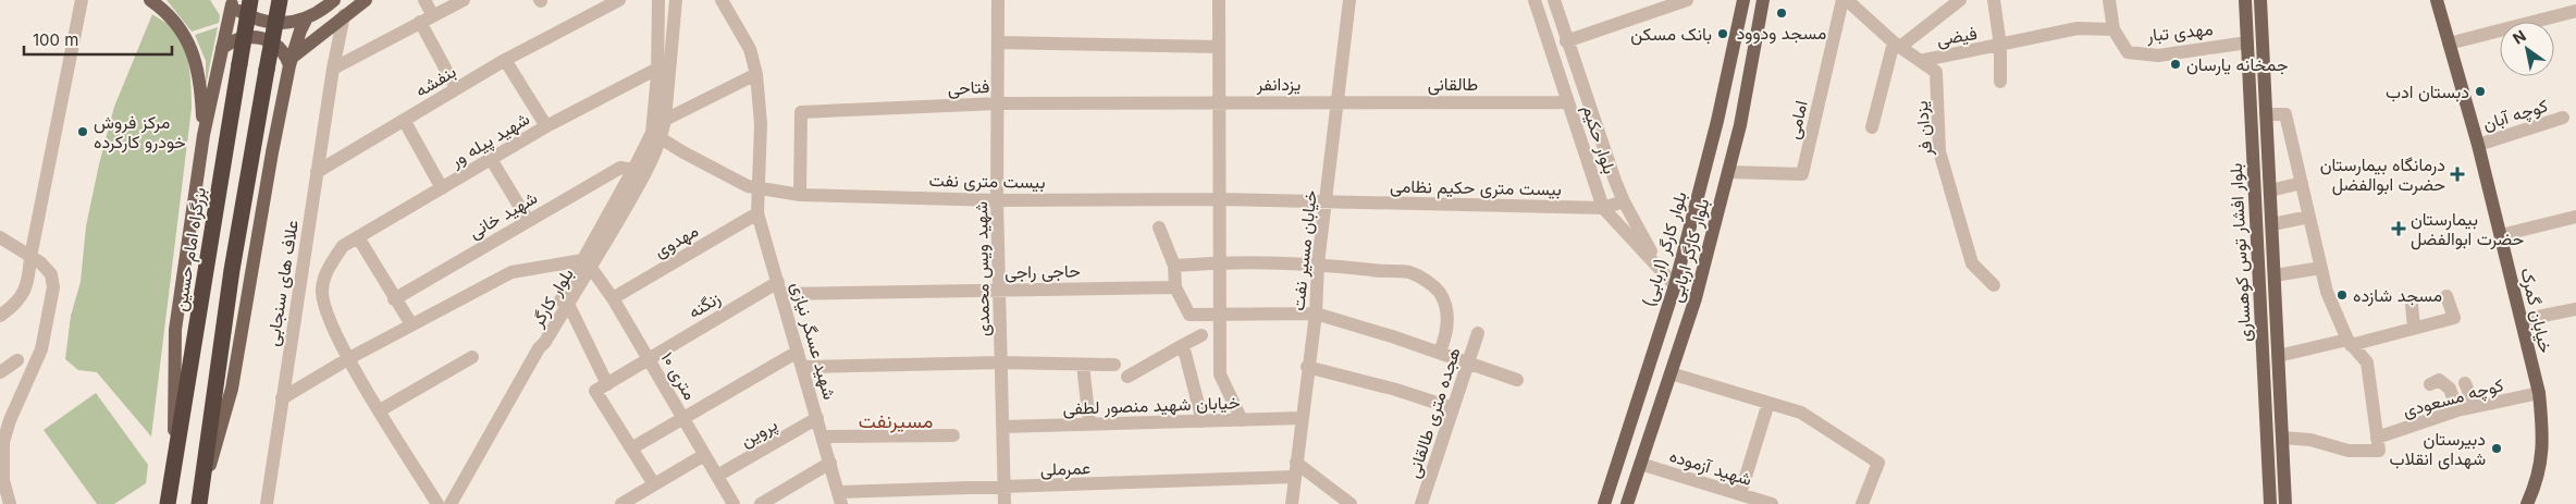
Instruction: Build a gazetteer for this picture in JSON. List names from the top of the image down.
{
  "streets": {
    "highway": ["بزرگراه امام حسین"],
    "main road": [
      "بلوار کارگر (اربابی)",
      "بلوار کارگر اربابی",
      "بلوار افشار توس کوهساری",
      "خیابان گمرک"
    ],
    "street": [
      "مهدی تبار",
      "فیضی",
      "بنفشه",
      "یزدانفر",
      "طالقانی",
      "فتاحی",
      "کوچه آبان",
      "امامی",
      "یزدان فر",
      "شهید پیله ور",
      "بلوار حکیم",
      "بیست متری نفت",
      "بیست متری حکیم نظامی",
      "شهید خانی",
      "مهدوی",
      "خیابان مسیر نفت",
      "شهید ویس محمدی",
      "حاجی راجی",
      "علاف های سنجابی",
      "بلوار کارگر",
      "زنگنه",
      "شهید عسگر نیازی",
      "۱۰ متری",
      "کوچه مسعودی",
      "خیابان شهید منصور لطفی",
      "هجده متری طالقانی",
      "پروین",
      "شهید آزموده",
      "عمرملی"
    ]
  },
  "crossings": [
    ["مهدی تبار", "بلوار افشار توس کوهساری"],
    ["فیضی", "یزدان فر"],
    ["بنفشه", "علاف های سنجابی"],
    ["یزدانفر", "طالقانی"],
    ["یزدانفر", "فتاحی"],
    ["یزدانفر", "خیابان مسیر نفت"],
    ["طالقانی", "بلوار حکیم"],
    ["طالقانی", "خیابان مسیر نفت"],
    ["فتاحی", "بیست متری نفت"],
    ["فتاحی", "شهید ویس محمدی"],
    ["کوچه آبان", "خیابان گمرک"],
    ["امامی", "بلوار کارگر اربابی"],
    ["شهید پیله ور", "بلوار کارگر"],
    ["بلوار حکیم", "بیست متری حکیم نظامی"],
    ["بلوار حکیم", "بلوار کارگر (اربابی)"],
    ["بیست متری نفت", "بیست متری حکیم نظامی"],
    ["بیست متری نفت", "خیابان مسیر نفت"],
    ["بیست متری نفت", "شهید ویس محمدی"],
    ["بیست متری نفت", "بلوار کارگر"],
    ["بیست متری نفت", "شهید عسگر نیازی"],
    ["بیست متری حکیم نظامی", "خیابان مسیر نفت"],
    ["شهید خانی", "بلوار کارگر"],
    ["مهدوی", "شهید عسگر نیازی"],
    ["مهدوی", "۱۰ متری"],
    ["خیابان مسیر نفت", "خیابان شهید منصور لطفی"],
    ["خیابان مسیر نفت", "عمرملی"],
    ["بلوار کارگر اربابی", "شهید آزموده"],
    ["بلوار افشار توس کوهساری", "کوچه مسعودی"],
    ["شهید ویس محمدی", "حاجی راجی"],
    ["شهید ویس محمدی", "خیابان شهید منصور لطفی"],
    ["شهید ویس محمدی", "عمرملی"],
    ["حاجی راجی", "زنگنه"],
    ["حاجی راجی", "شهید عسگر نیازی"],
    ["بلوار کارگر", "۱۰ متری"],
    ["زنگنه", "شهید عسگر نیازی"],
    ["زنگنه", "۱۰ متری"],
    ["خیابان گمرک", "کوچه مسعودی"],
    ["شهید عسگر نیازی", "پروین"],
    ["شهید عسگر نیازی", "عمرملی"],
    ["۱۰ متری", "پروین"]
  ],
  "districts": ["مسیرنفت"],
  "places": {
    "other": [
      "مسجد ودوود",
      "بانک مسکن",
      "جمخانه یارسان",
      "دبستان ادب",
      "مرکز فروش خودرو کارکرده",
      "مسجد شازده",
      "دبیرستان شهدای انقلاب"
    ],
    "health": ["درمانگاه بیمارستان حضرت ابوالفضل", "بیمارستان حضرت ابوالفضل"]
  },
  "scale_bar": "100 m",
  "north": "top left"
}
